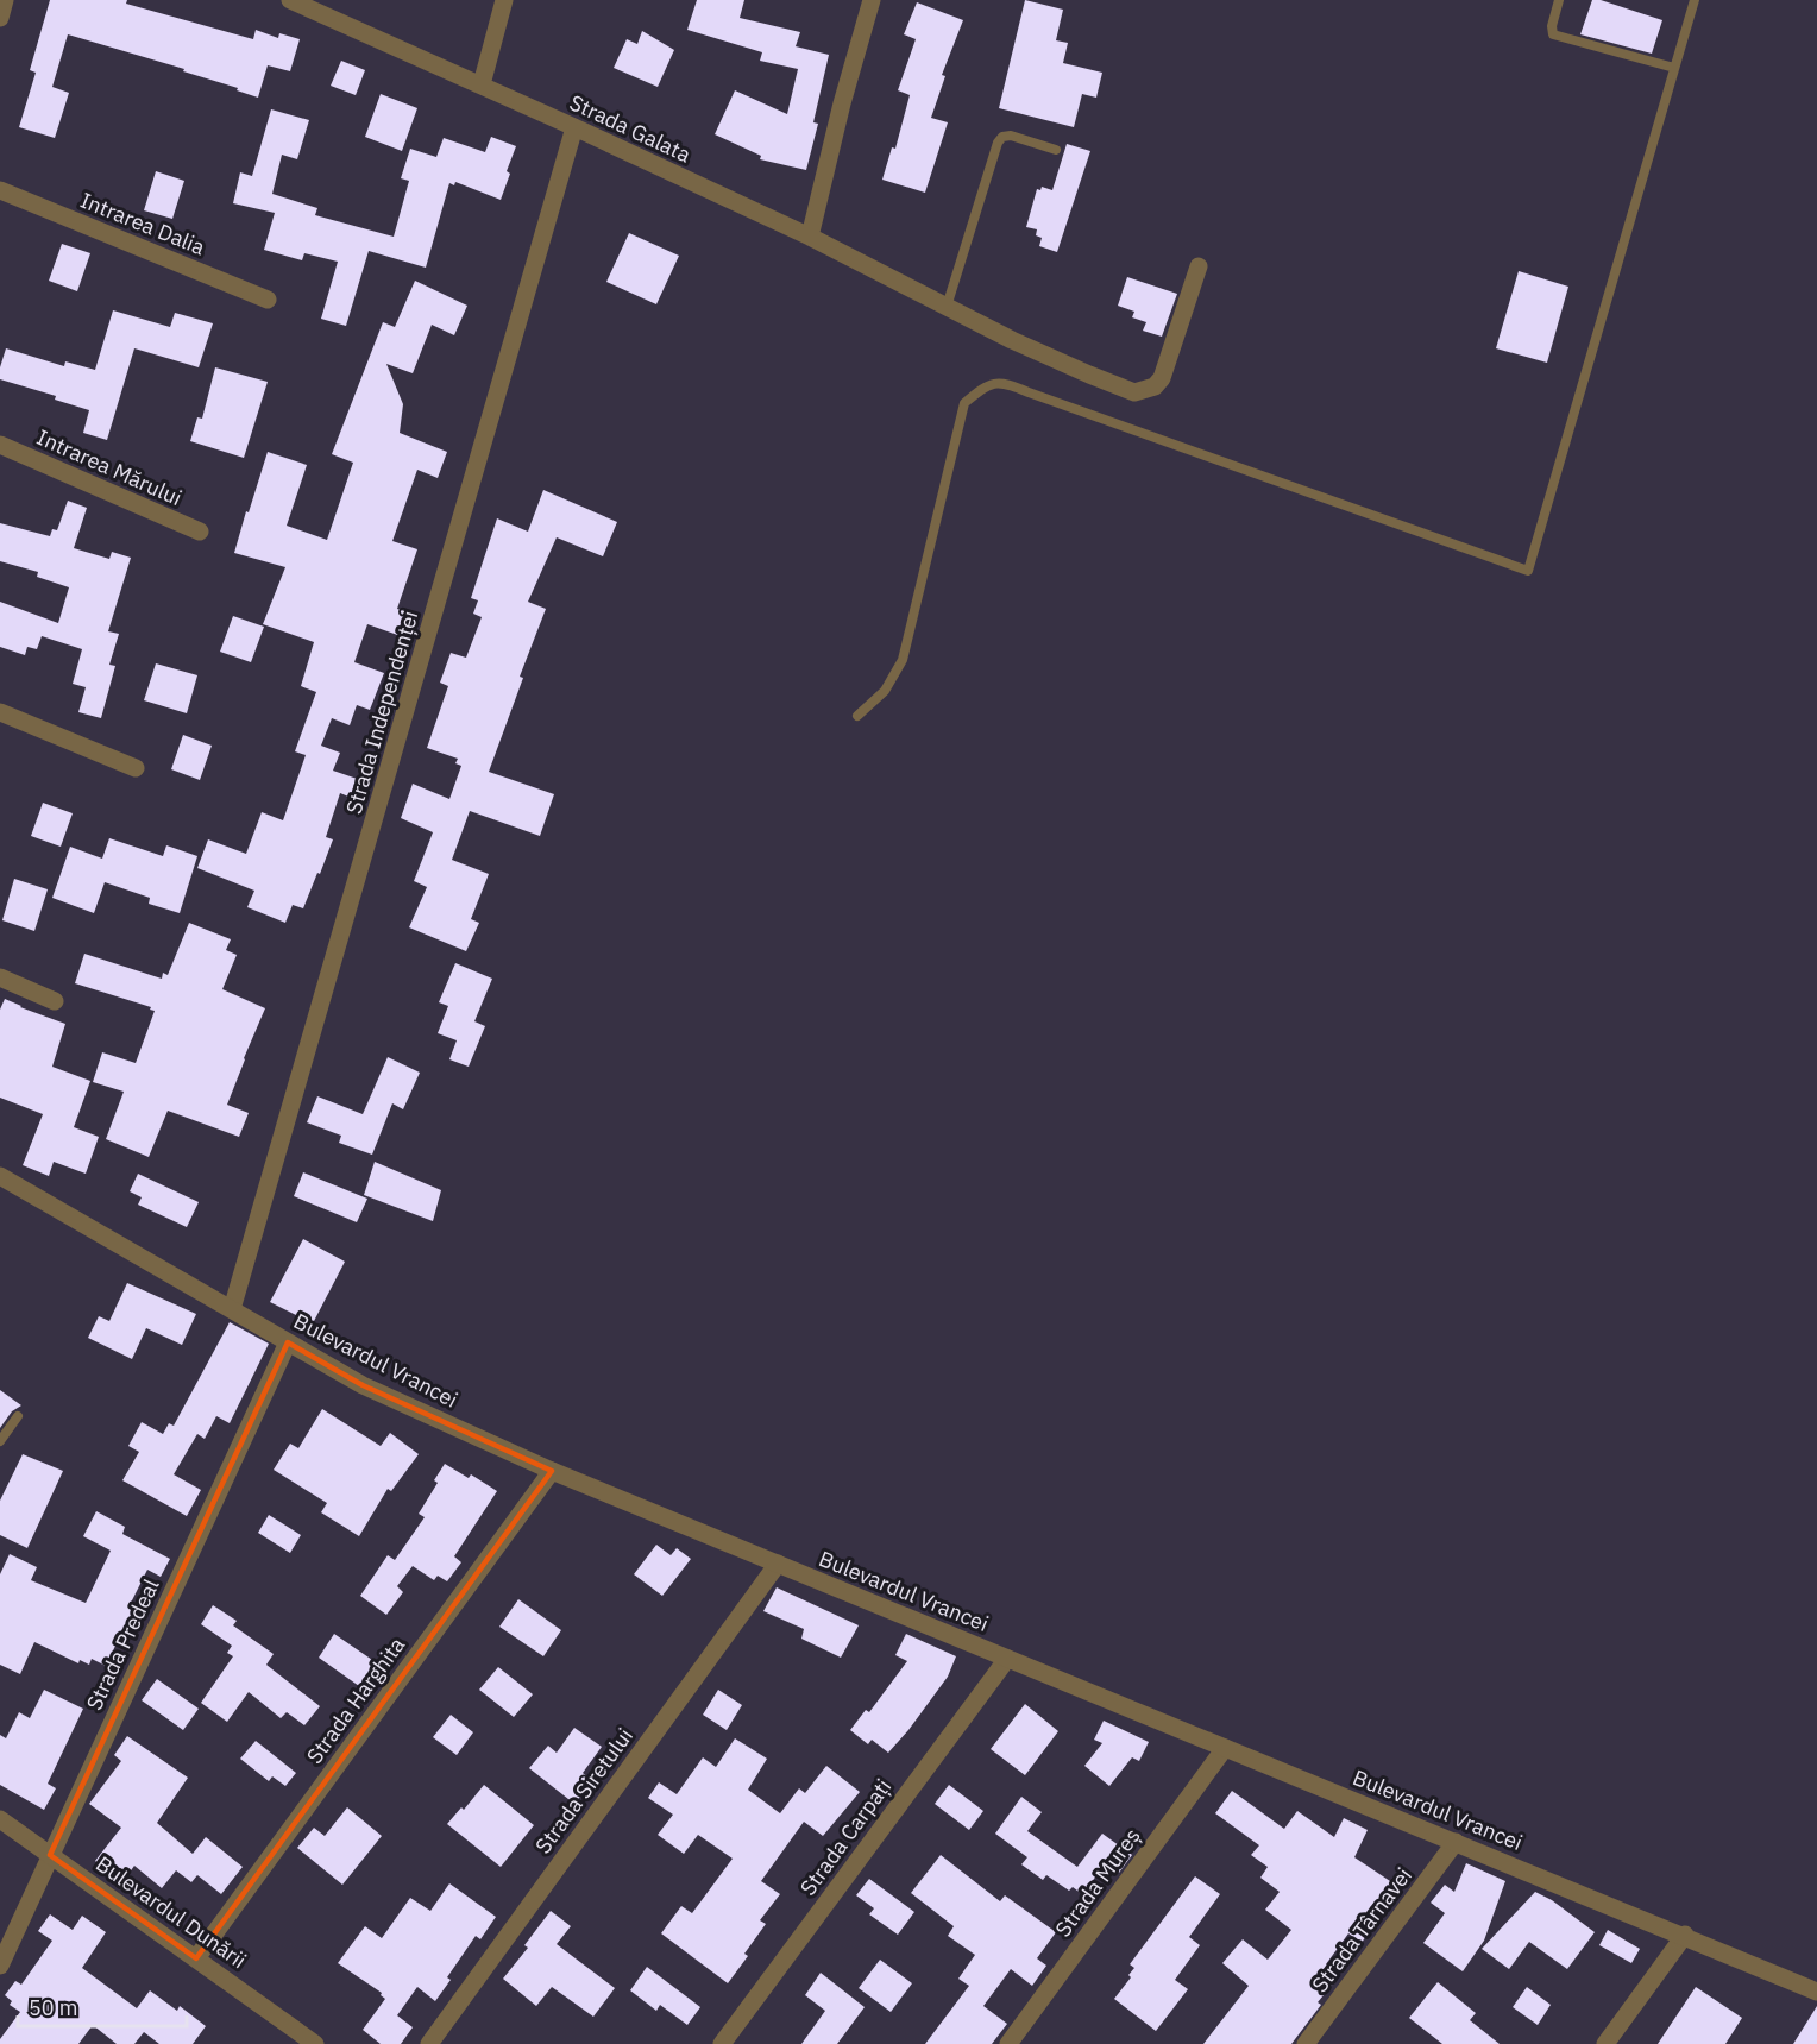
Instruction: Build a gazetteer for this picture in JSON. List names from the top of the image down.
{
  "streets": {
    "street": [
      "Strada Galata",
      "Intrarea Dalia",
      "Intrarea Mărului",
      "Strada Independenței",
      "Bulevardul Vrancei",
      "Strada Predeal",
      "Strada Harghita",
      "Strada Siretului",
      "Strada Carpați",
      "Strada Mureș",
      "Bulevardul Dunării",
      "Strada Târnavei"
    ]
  },
  "crossings": [
    ["Strada Galata", "Strada Independenței"],
    ["Strada Independenței", "Bulevardul Vrancei"],
    ["Bulevardul Vrancei", "Strada Predeal"],
    ["Bulevardul Vrancei", "Strada Harghita"],
    ["Bulevardul Vrancei", "Strada Siretului"],
    ["Bulevardul Vrancei", "Strada Carpați"],
    ["Bulevardul Vrancei", "Strada Mureș"],
    ["Bulevardul Vrancei", "Strada Târnavei"],
    ["Strada Predeal", "Bulevardul Dunării"],
    ["Strada Harghita", "Bulevardul Dunării"]
  ],
  "scale_bar": "50 m"
}
